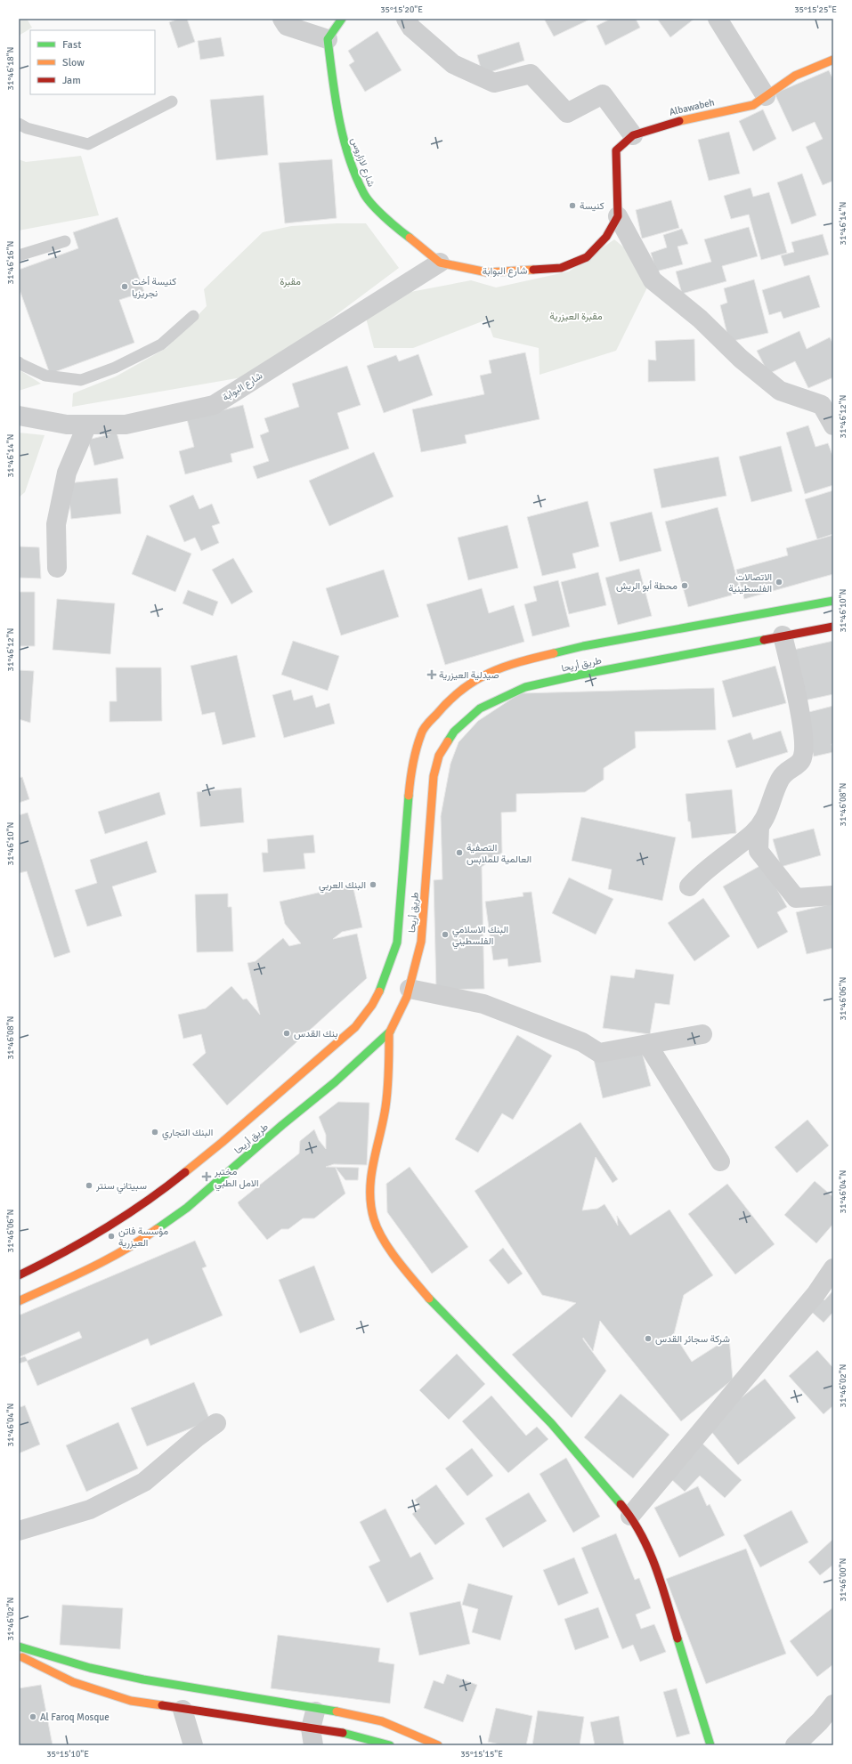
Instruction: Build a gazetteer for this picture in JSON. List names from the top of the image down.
{
  "streets": {
    "main road": [
      "Albawabeh",
      "شارع لازاروس",
      "شارع البوابة",
      "طريق أريحا"
    ]
  },
  "crossings": [
    ["Albawabeh", "شارع البوابة"],
    ["شارع لازاروس", "شارع البوابة"]
  ],
  "parks": ["مقبرة", "مقبرة العيزرية"],
  "places": {
    "other": [
      "كنيسة",
      "كنيسة أخت نجريزيا",
      "الاتصالات الفلسطينية",
      "محطة أبو الريش",
      "التصفية العالمية للملابس",
      "البنك العربي",
      "البنك الاسلامي الفلسطيني",
      "بنك القدس",
      "البنك التجاري",
      "سبيتاني سنتر",
      "مؤسسة فاتن العيزرية",
      "شركة سجائر القدس",
      "Al Faroq Mosque"
    ],
    "health": ["صيدلية العيزرية", "مختبر الامل الطبي"]
  },
  "legend": ["Fast", "Slow", "Jam"],
  "coordinates": [
    "35°15'20\"E",
    "35°15'25\"E",
    "31°46'18\"N",
    "31°46'14\"N",
    "31°46'16\"N",
    "31°46'12\"N",
    "31°46'10\"N",
    "31°46'08\"N",
    "31°46'06\"N",
    "31°46'04\"N",
    "31°46'02\"N",
    "31°46'00\"N",
    "35°15'10\"E",
    "35°15'15\"E"
  ]
}
